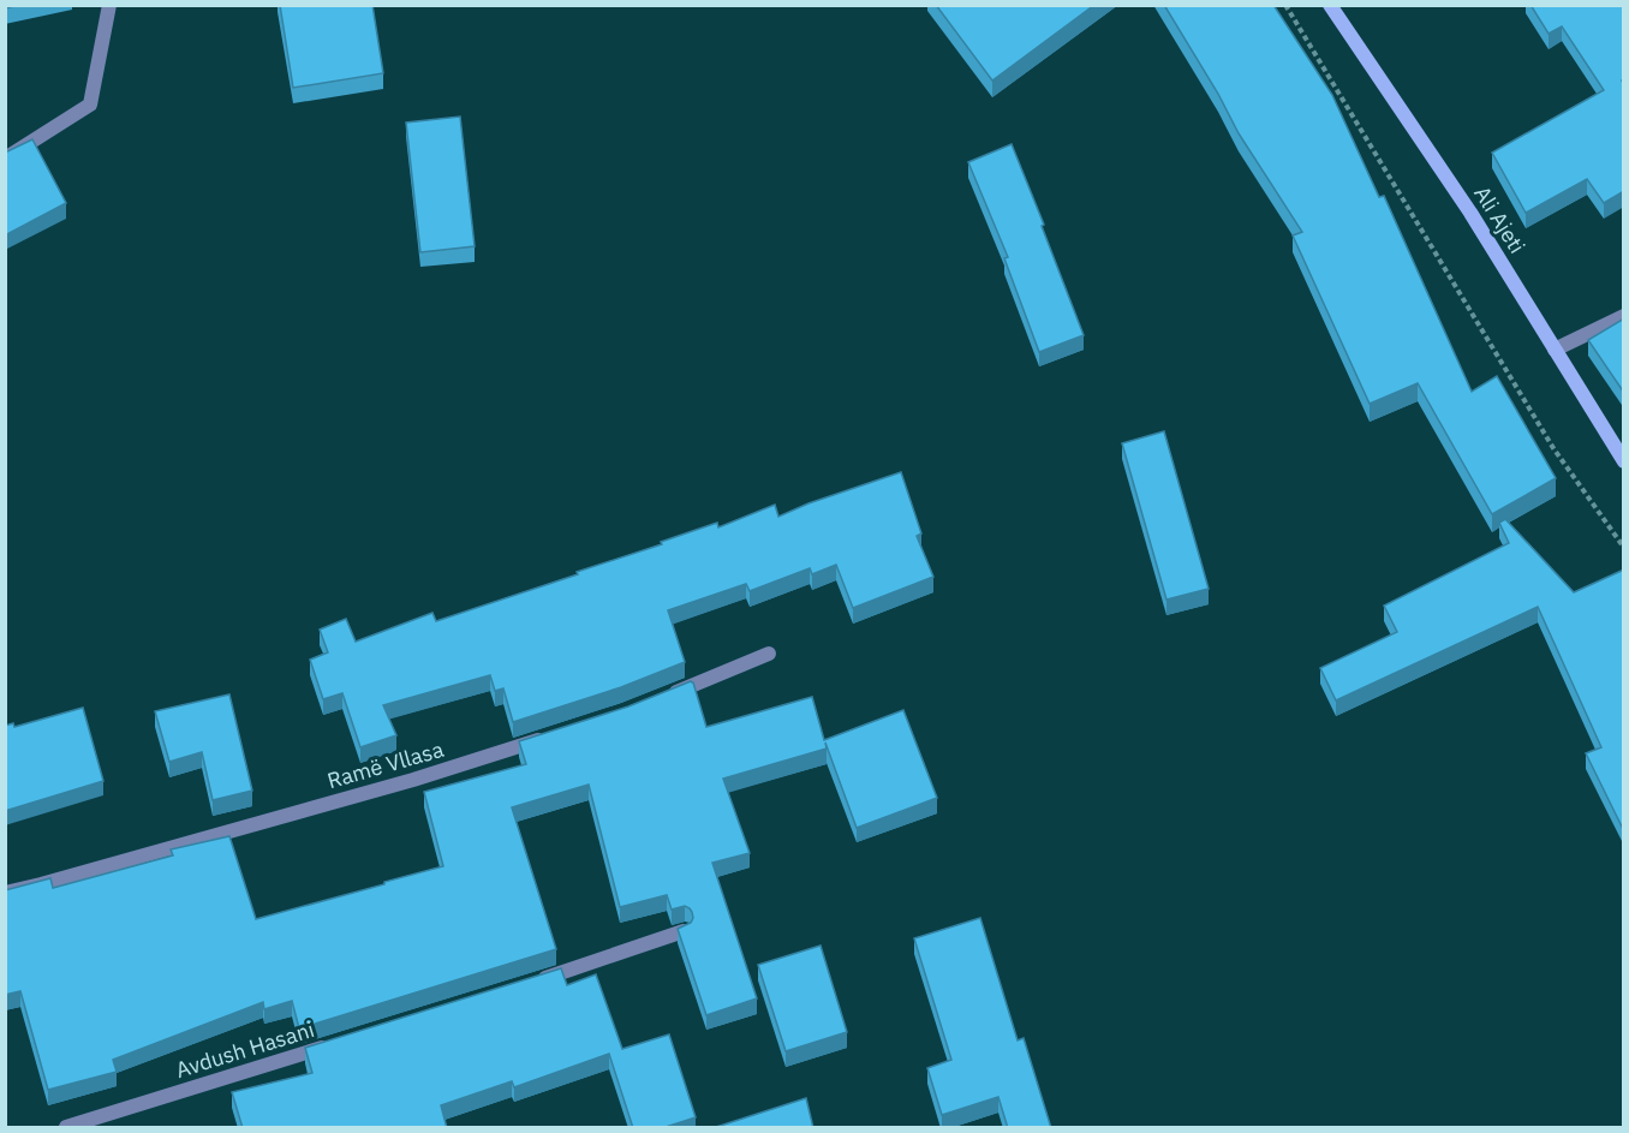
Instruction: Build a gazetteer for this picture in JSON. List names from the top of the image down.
{
  "streets": {
    "main road": ["Ali Ajeti"],
    "street": ["Ramë Vllasa", "Avdush Hasani"]
  }
}
